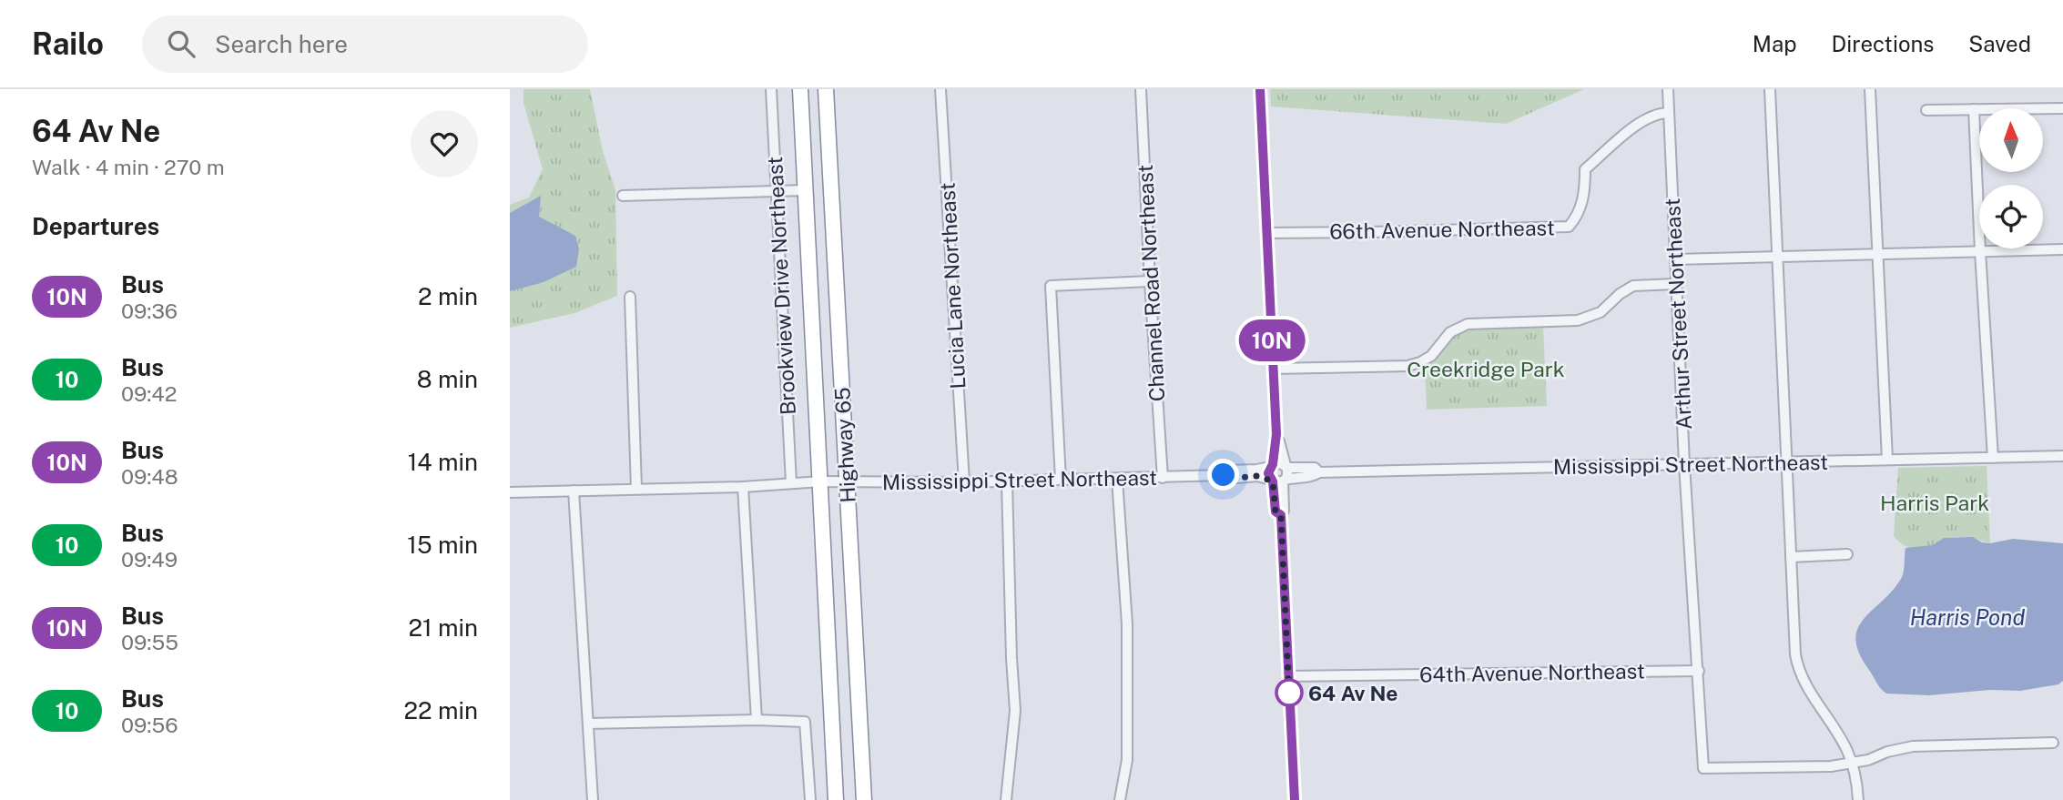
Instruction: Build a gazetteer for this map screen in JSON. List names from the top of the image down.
{
  "streets": {
    "highway": ["Highway 65"],
    "street": [
      "66th Avenue Northeast",
      "Channel Road Northeast",
      "Brookview Drive Northeast",
      "Lucia Lane Northeast",
      "Arthur Street Northeast",
      "Mississippi Street Northeast",
      "64th Avenue Northeast"
    ]
  },
  "crossings": [
    ["66th Avenue Northeast", "Arthur Street Northeast"],
    ["Channel Road Northeast", "Mississippi Street Northeast"],
    ["Brookview Drive Northeast", "Mississippi Street Northeast"],
    ["Lucia Lane Northeast", "Mississippi Street Northeast"],
    ["Arthur Street Northeast", "Mississippi Street Northeast"],
    ["Arthur Street Northeast", "64th Avenue Northeast"],
    ["Highway 65", "Mississippi Street Northeast"]
  ],
  "water": ["Harris Pond"],
  "parks": ["Creekridge Park", "Harris Park"],
  "places": ["64 Av Ne"],
  "lines": ["bus line 10N"],
  "north": "top",
  "page": {
    "header": "Railo",
    "search": "Search here",
    "nav": ["Map", "Directions", "Saved"],
    "heading": [
      ["64 Av Ne", "Walk · 4 min · 270 m"],
      "Departures"
    ],
    "on_map": "10N",
    "list": [
      {
        "mark": "10N",
        "name": "Bus",
        "note": "09:36",
        "value": "2 min"
      },
      {
        "mark": "10",
        "name": "Bus",
        "note": "09:42",
        "value": "8 min"
      },
      {
        "mark": "10N",
        "name": "Bus",
        "note": "09:48",
        "value": "14 min"
      },
      {
        "mark": "10",
        "name": "Bus",
        "note": "09:49",
        "value": "15 min"
      },
      {
        "mark": "10N",
        "name": "Bus",
        "note": "09:55",
        "value": "21 min"
      },
      {
        "mark": "10",
        "name": "Bus",
        "note": "09:56",
        "value": "22 min"
      }
    ]
  }
}
